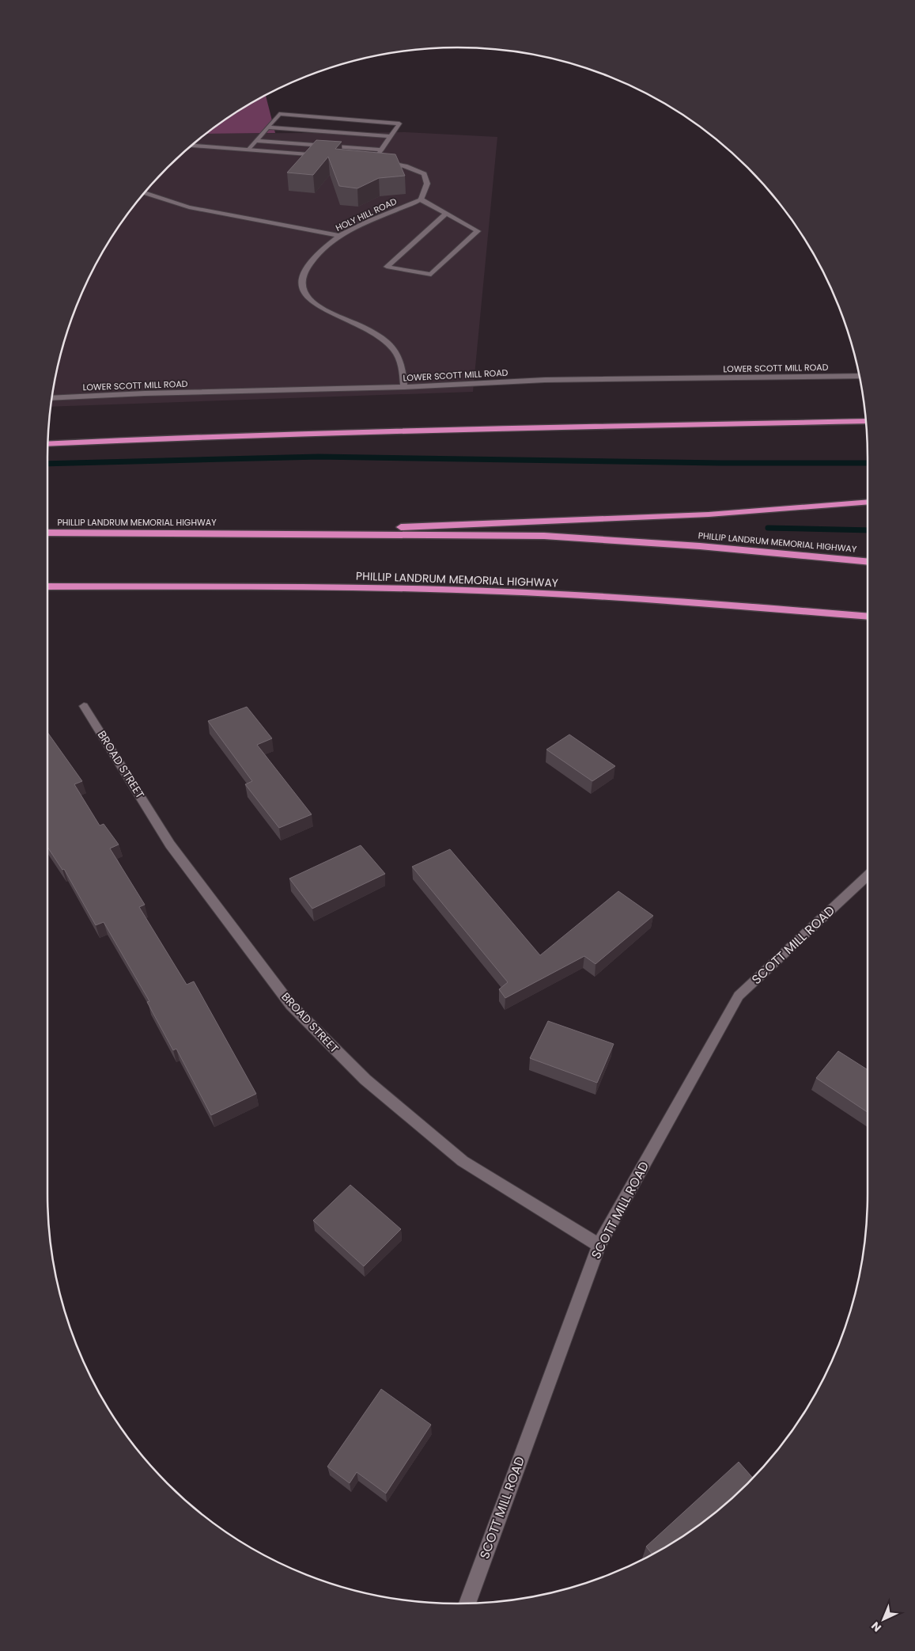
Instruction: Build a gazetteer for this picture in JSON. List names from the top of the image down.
{
  "streets": {
    "highway": ["PHILLIP LANDRUM MEMORIAL HIGHWAY"],
    "street": [
      "HOLY HILL ROAD",
      "LOWER SCOTT MILL ROAD",
      "BROAD STREET",
      "SCOTT MILL ROAD"
    ]
  },
  "crossings": [
    ["HOLY HILL ROAD", "LOWER SCOTT MILL ROAD"],
    ["BROAD STREET", "SCOTT MILL ROAD"]
  ],
  "north": "bottom left"
}
